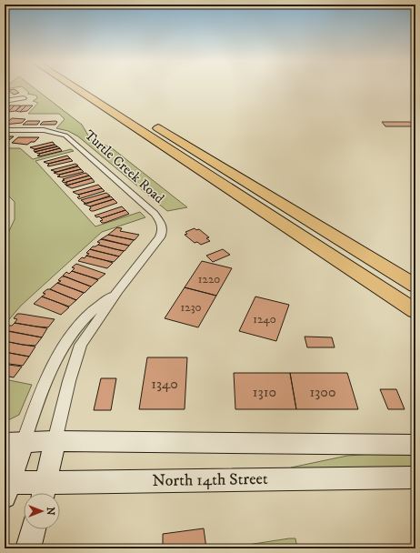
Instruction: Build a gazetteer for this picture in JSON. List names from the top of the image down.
{
  "streets": {
    "main road": ["North 14th Street"],
    "street": ["Turtle Creek Road"]
  },
  "house_numbers": [
    "1220",
    "1230",
    "1240",
    "1340",
    "1310",
    "1300"
  ],
  "north": "right"
}
